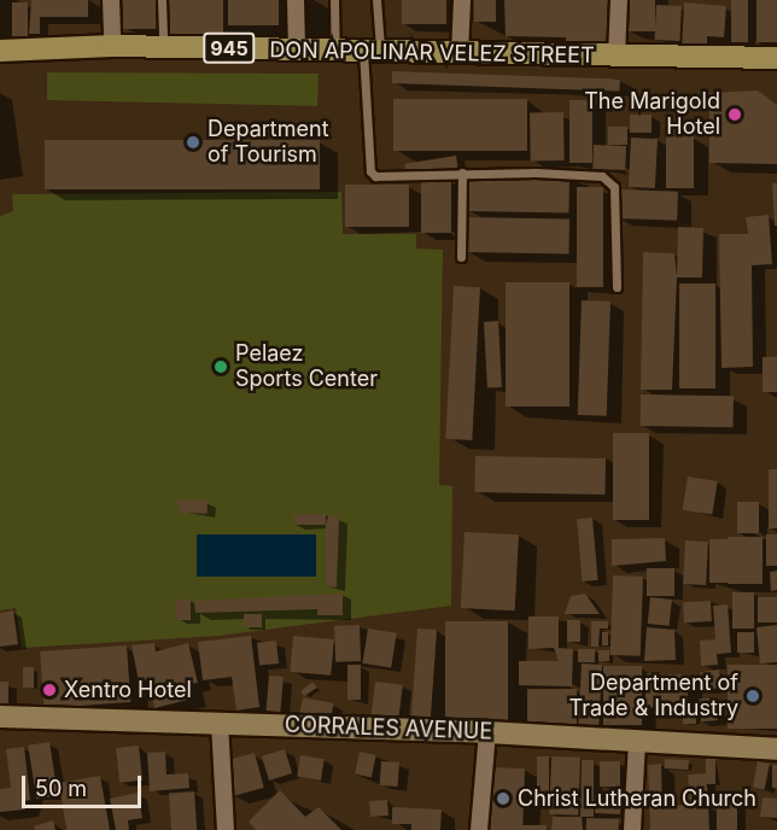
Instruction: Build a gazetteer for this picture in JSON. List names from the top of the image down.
{
  "streets": {
    "main road": ["945", "DON APOLINAR VELEZ STREET", "CORRALES AVENUE"]
  },
  "places": [
    "The Marigold Hotel",
    "Department of Tourism",
    "Pelaez Sports Center",
    "Xentro Hotel",
    "Department of Trade & Industry",
    "Christ Lutheran Church"
  ],
  "scale_bar": "50 m"
}
